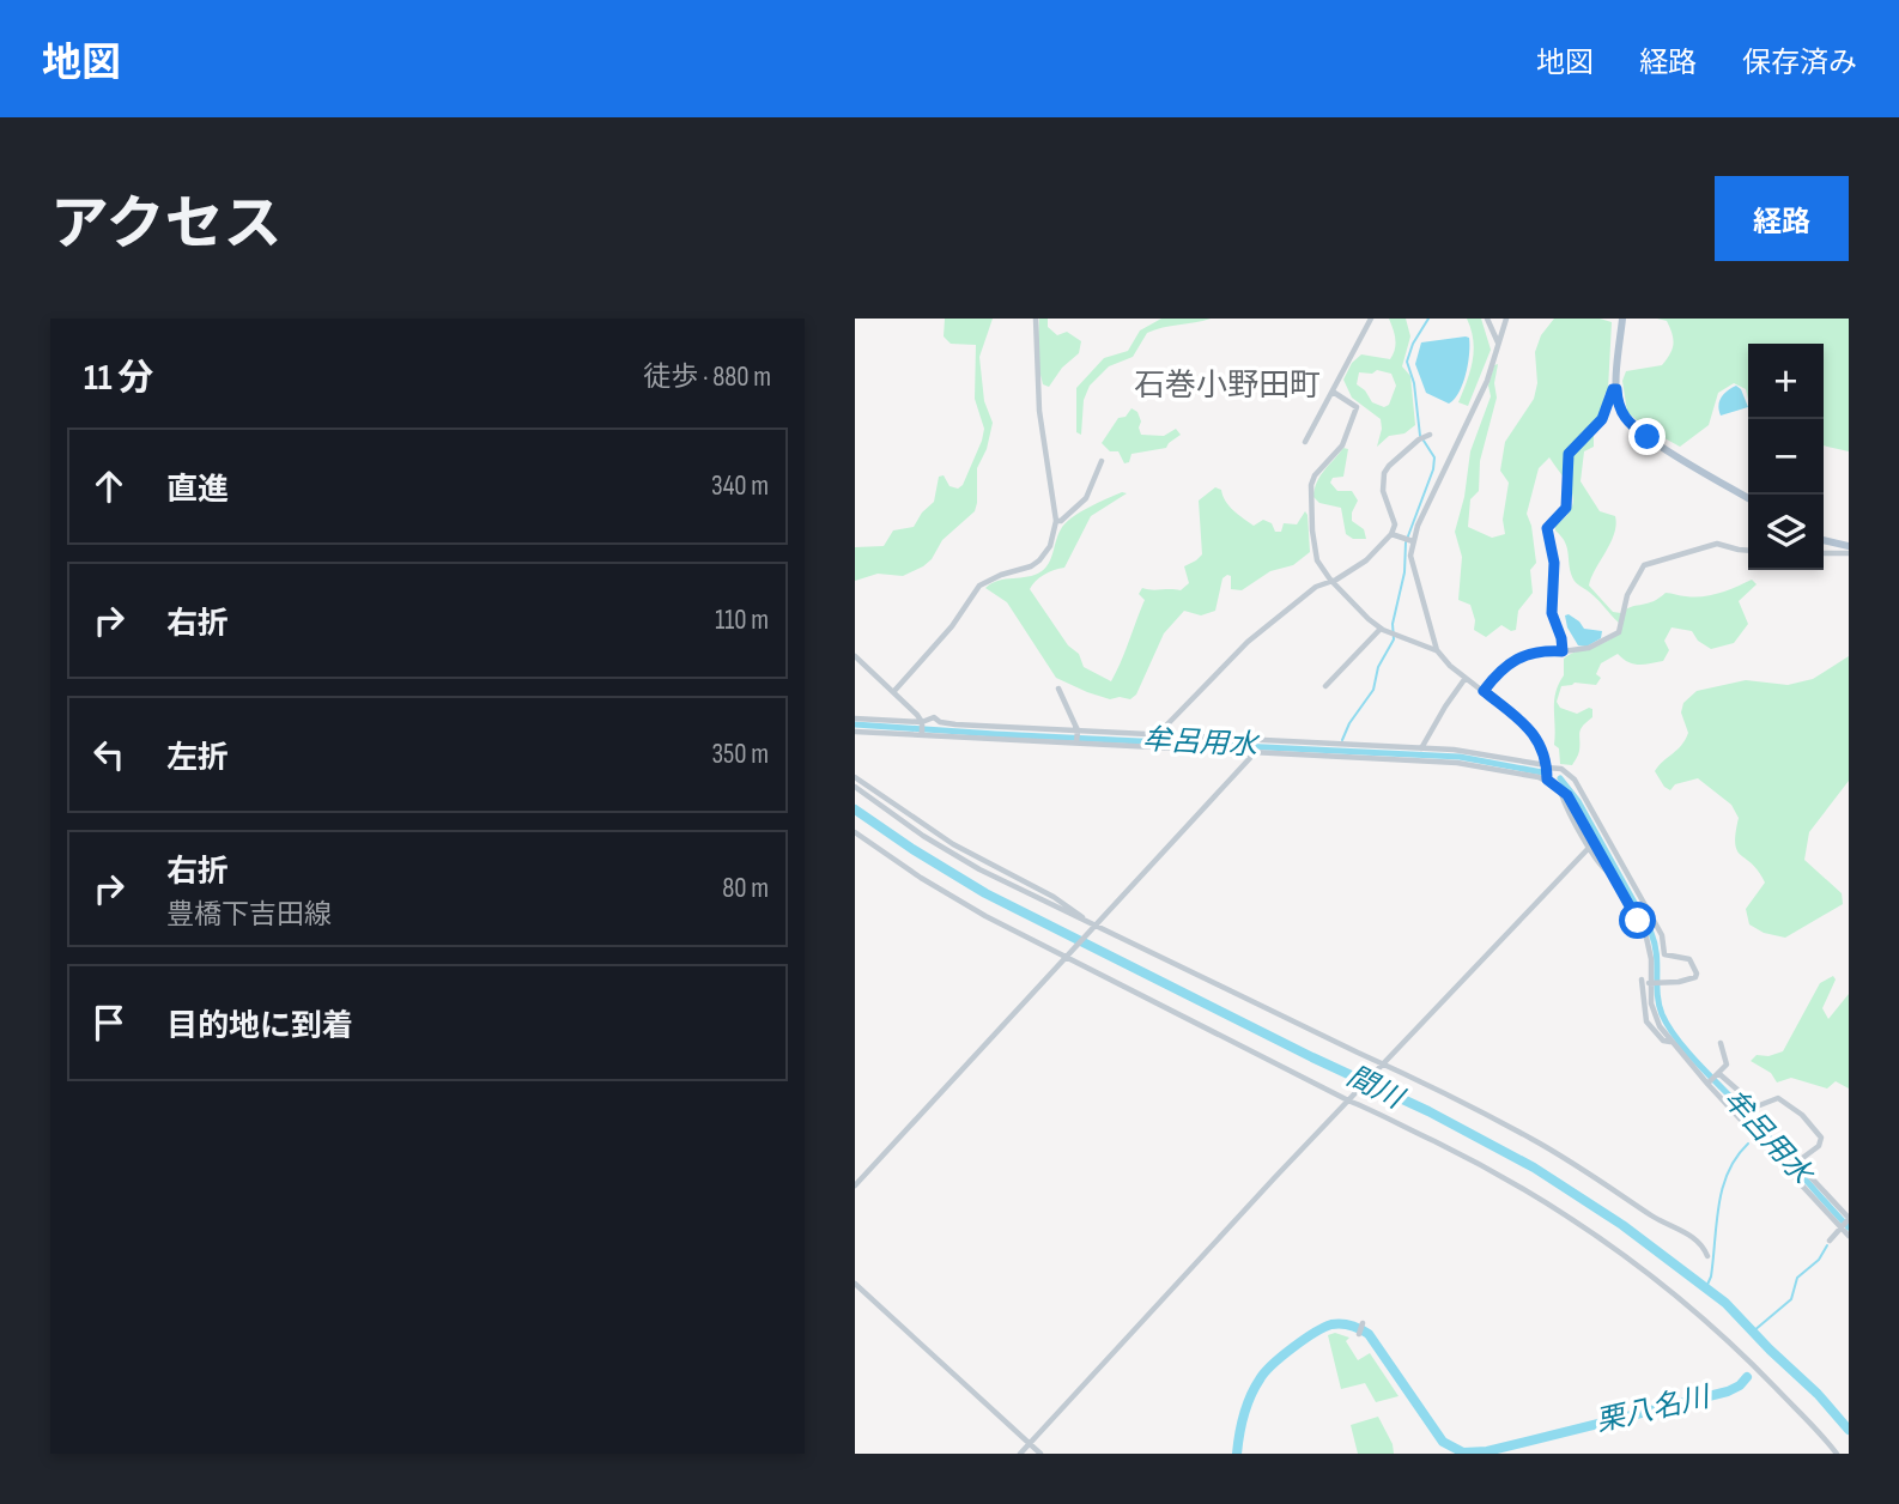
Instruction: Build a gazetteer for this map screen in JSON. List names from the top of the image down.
{
  "districts": ["石巻小野田町"],
  "water": ["牟呂用水", "間川", "栗八名川"],
  "page": {
    "header": "地図",
    "nav": ["地図", "経路", "保存済み"],
    "title": "アクセス",
    "buttons": "経路",
    "heading": ["11 分", "徒歩 · 880 m"],
    "map_buttons": ["+", "−"],
    "list": [
      ["直進", "340 m"],
      ["右折", "110 m"],
      ["左折", "350 m"],
      ["右折", "豊橋下吉田線", "80 m"],
      "目的地に到着"
    ]
  }
}
